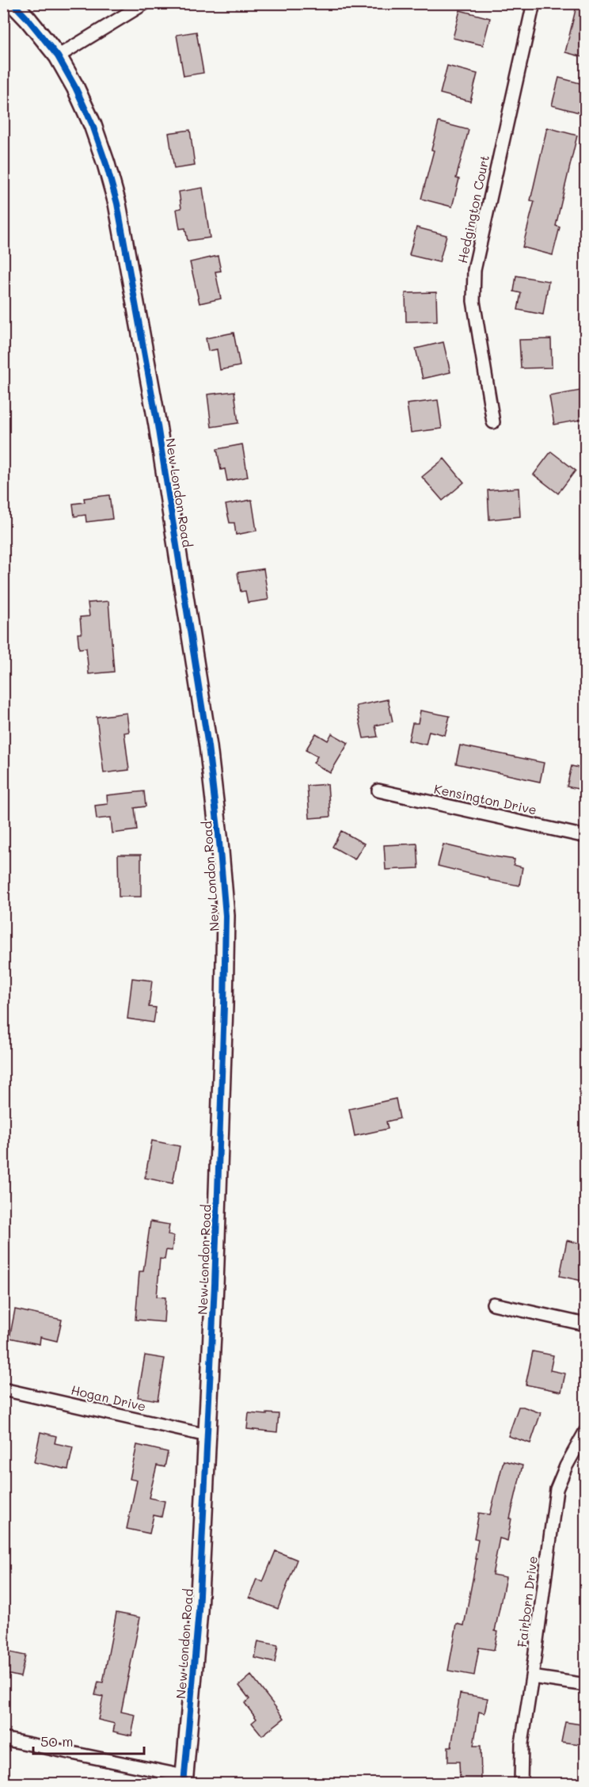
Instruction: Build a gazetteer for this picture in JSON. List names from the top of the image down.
{
  "streets": {
    "street": [
      "Hedgington Court",
      "New London Road",
      "Kensington Drive",
      "Hogan Drive",
      "Fairborn Drive"
    ]
  },
  "crossings": [
    ["New London Road", "Hogan Drive"]
  ],
  "scale_bar": "50 m"
}
